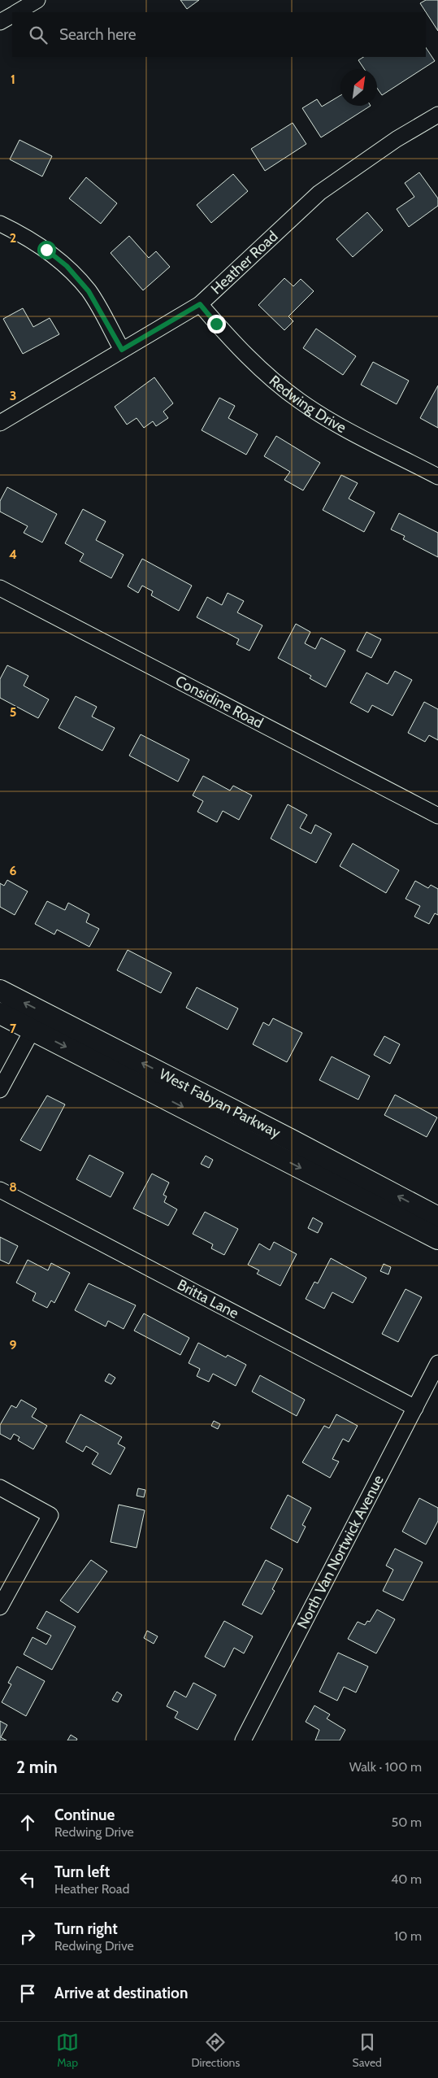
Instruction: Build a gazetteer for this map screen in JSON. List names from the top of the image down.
{
  "streets": {
    "main road": ["West Fabyan Parkway"],
    "street": [
      "Heather Road",
      "Redwing Drive",
      "Considine Road",
      "Britta Lane",
      "North Van Nortwick Avenue"
    ]
  },
  "crossings": [
    ["Heather Road", "Redwing Drive"],
    ["Britta Lane", "North Van Nortwick Avenue"]
  ],
  "north": "top right",
  "page": {
    "search": "Search here",
    "heading": ["2 min", "Walk · 100 m"],
    "list": [
      ["Continue", "Redwing Drive", "50 m"],
      ["Turn left", "Heather Road", "40 m"],
      ["Turn right", "Redwing Drive", "10 m"],
      "Arrive at destination"
    ],
    "nav": ["Map", "Directions", "Saved"]
  },
  "grid": {
    "rows": [
      "1",
      "2",
      "3",
      "4",
      "5",
      "6",
      "7",
      "8",
      "9"
    ]
  }
}
